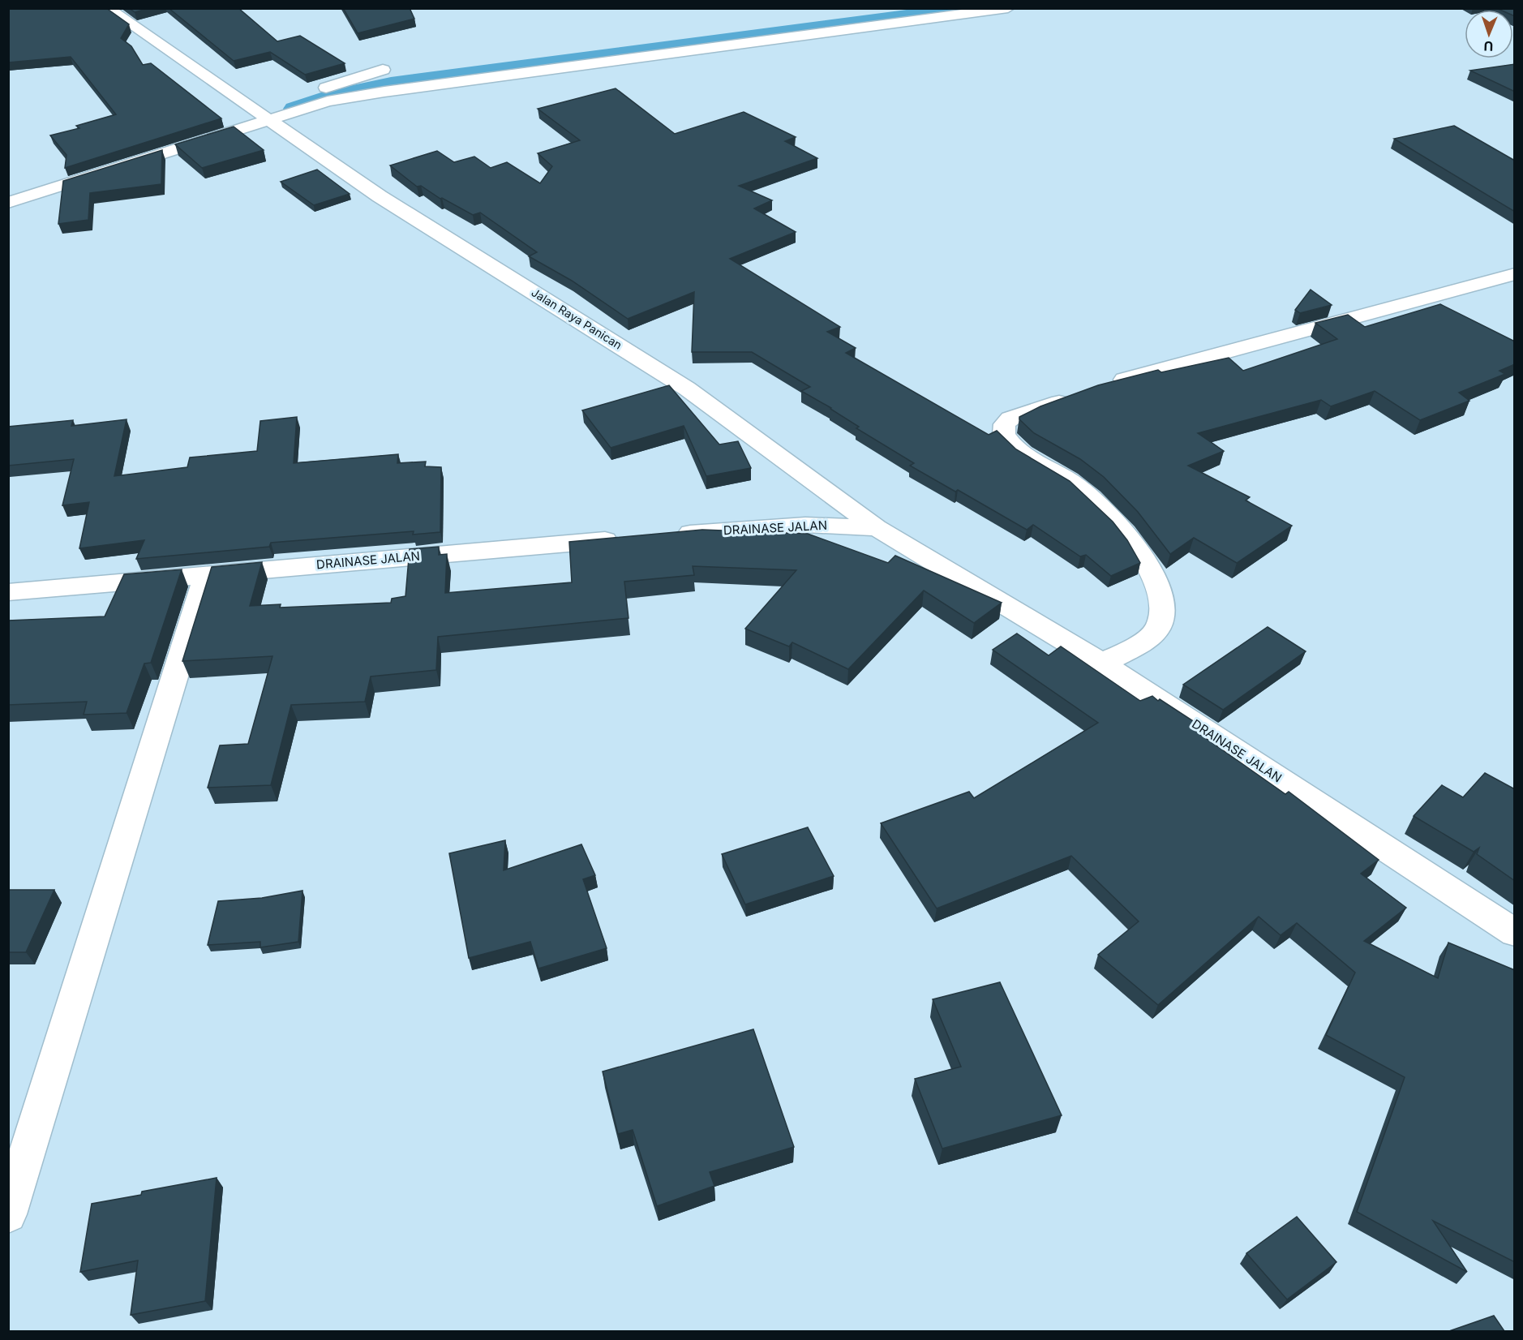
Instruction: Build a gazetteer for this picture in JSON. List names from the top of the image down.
{
  "streets": {
    "street": ["Jalan Raya Panican", "DRAINASE JALAN"]
  },
  "crossings": [
    ["Jalan Raya Panican", "DRAINASE JALAN"]
  ],
  "north": "bottom"
}
